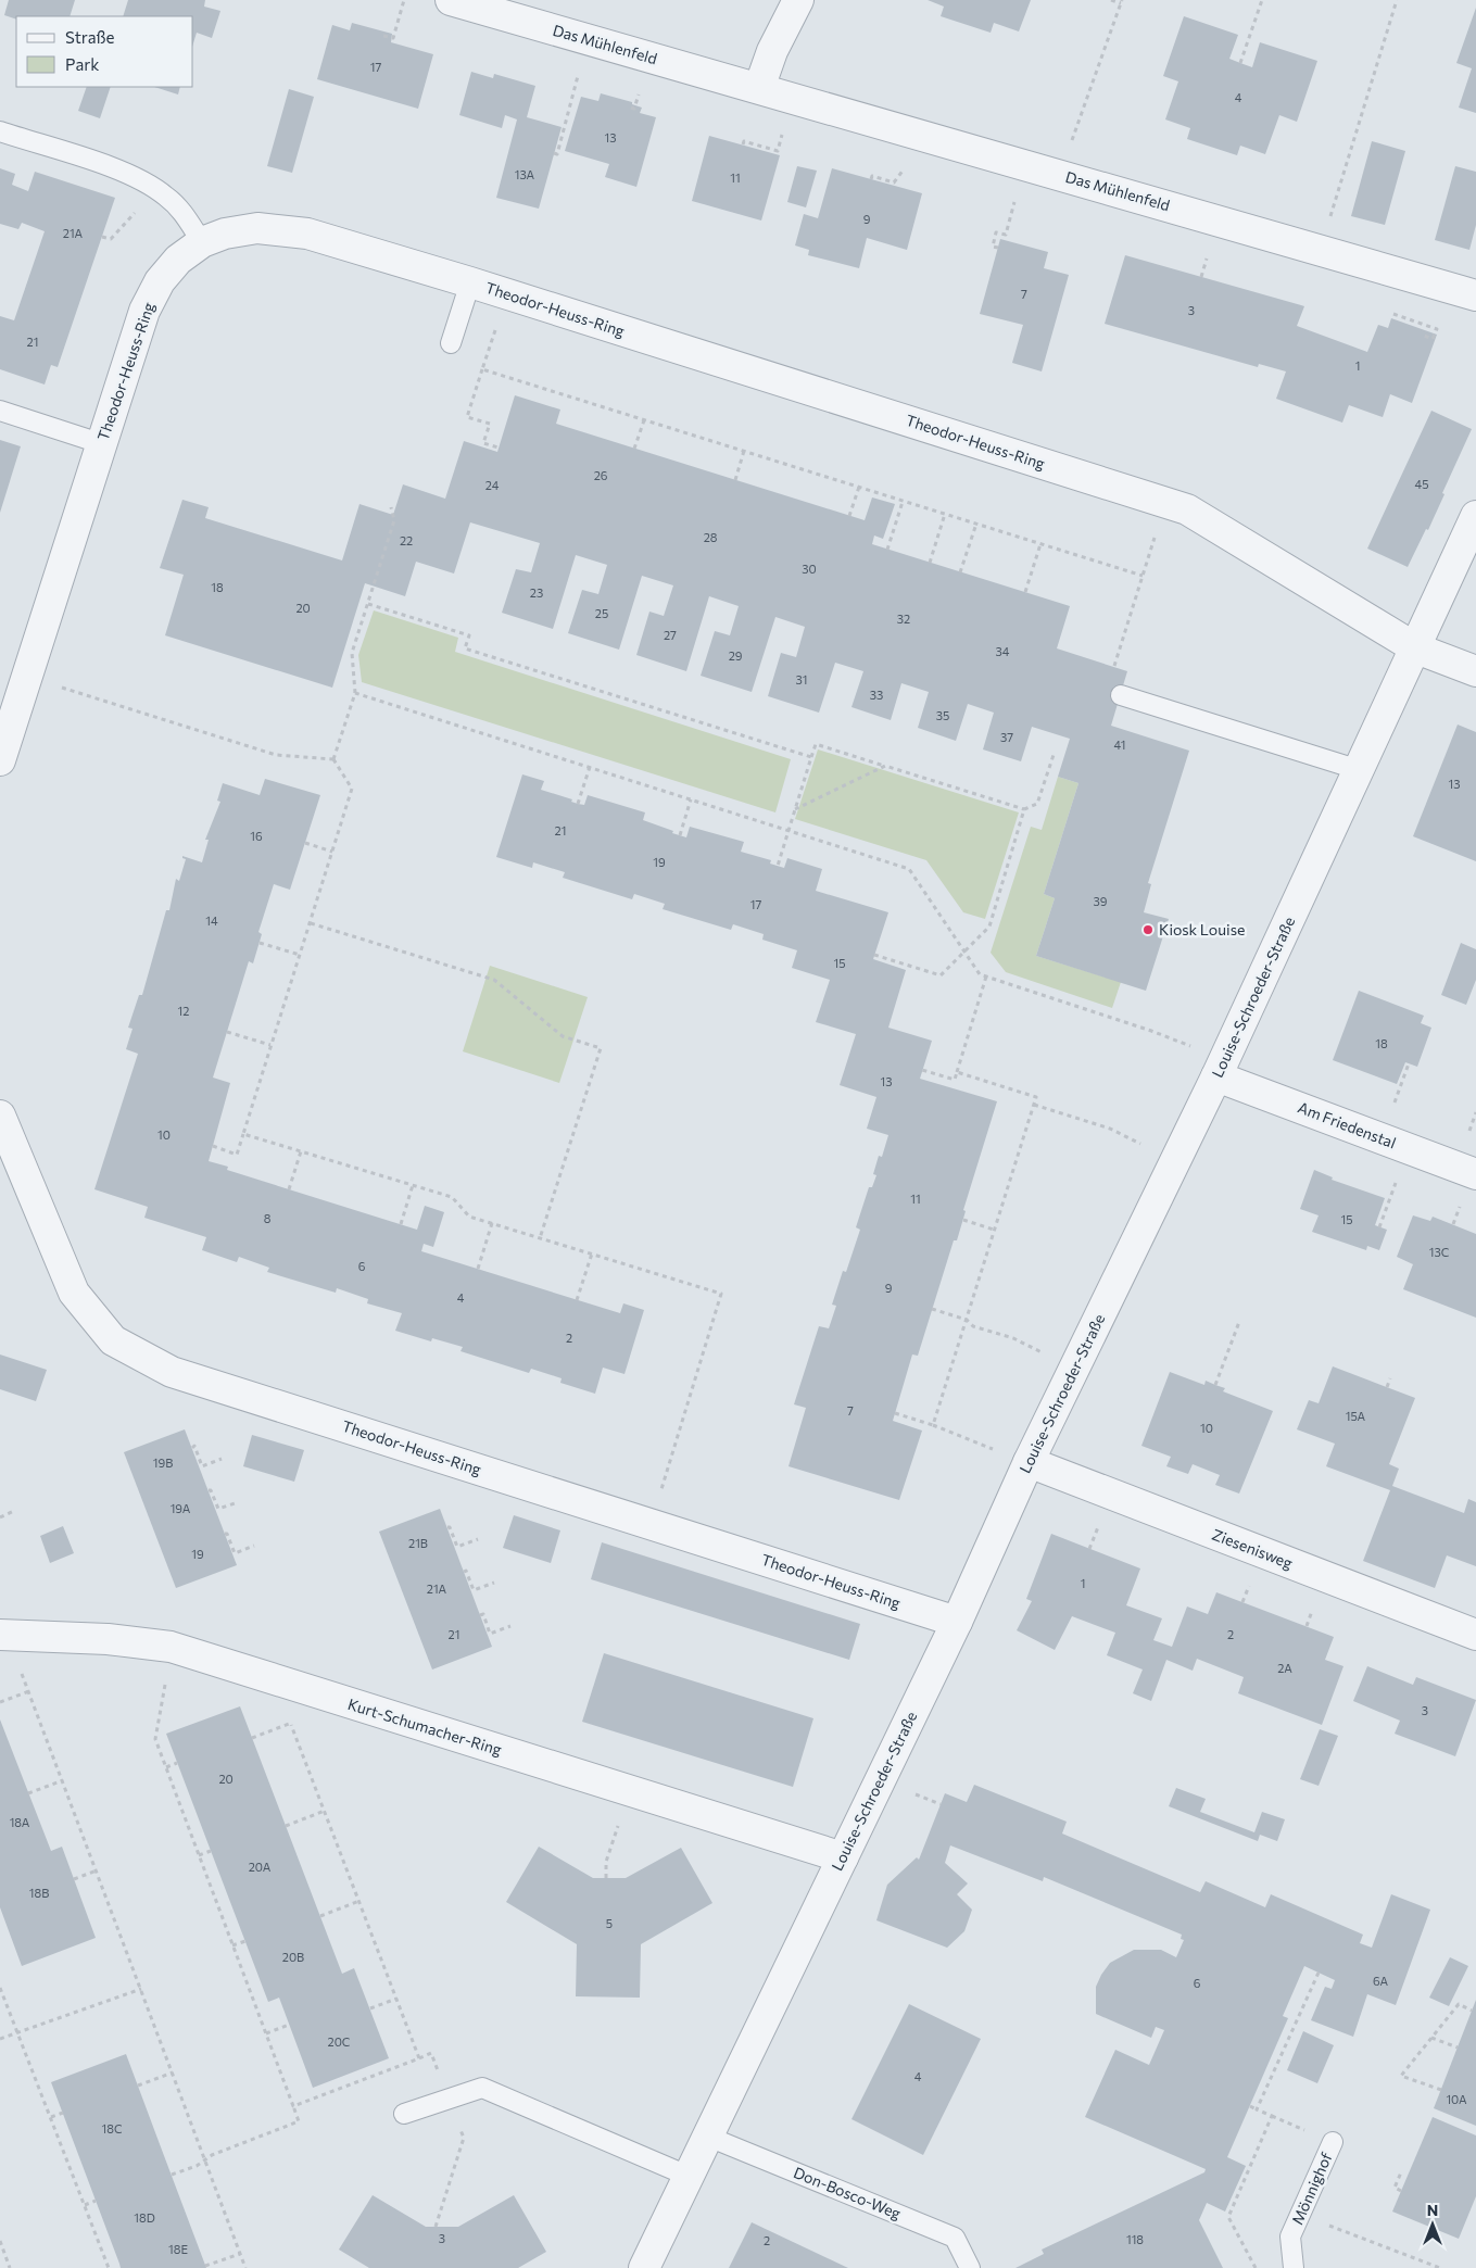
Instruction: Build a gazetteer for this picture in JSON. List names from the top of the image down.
{
  "streets": {
    "street": [
      "Das Mühlenfeld",
      "Theodor-Heuss-Ring",
      "Louise-Schroeder-Straße",
      "Am Friedenstal",
      "Ziesenisweg",
      "Kurt-Schumacher-Ring"
    ],
    "lane": ["Mönnighof", "Don-Bosco-Weg"]
  },
  "crossings": [
    ["Theodor-Heuss-Ring", "Louise-Schroeder-Straße"],
    ["Louise-Schroeder-Straße", "Am Friedenstal"],
    ["Louise-Schroeder-Straße", "Ziesenisweg"],
    ["Louise-Schroeder-Straße", "Kurt-Schumacher-Ring"],
    ["Louise-Schroeder-Straße", "Don-Bosco-Weg"]
  ],
  "places": ["Kiosk Louise"],
  "house_numbers": [
    "17",
    "4",
    "13",
    "13A",
    "11",
    "9",
    "21A",
    "7",
    "3",
    "21",
    "1",
    "26",
    "45",
    "24",
    "28",
    "22",
    "30",
    "18",
    "23",
    "20",
    "25",
    "32",
    "27",
    "34",
    "29",
    "31",
    "33",
    "35",
    "37",
    "41",
    "13",
    "21",
    "16",
    "19",
    "39",
    "17",
    "14",
    "15",
    "12",
    "18",
    "13",
    "10",
    "11",
    "8",
    "15",
    "13C",
    "6",
    "9",
    "4",
    "2",
    "7",
    "15A",
    "10",
    "19B",
    "19A",
    "21B",
    "19",
    "1",
    "21A",
    "21",
    "2",
    "2A",
    "3",
    "20",
    "18A",
    "20A",
    "18B",
    "5",
    "20B",
    "6A",
    "6",
    "20C",
    "4",
    "10A",
    "18C",
    "18D",
    "3",
    "118",
    "2",
    "18E"
  ],
  "legend": ["Straße", "Park"],
  "north": "top"
}
